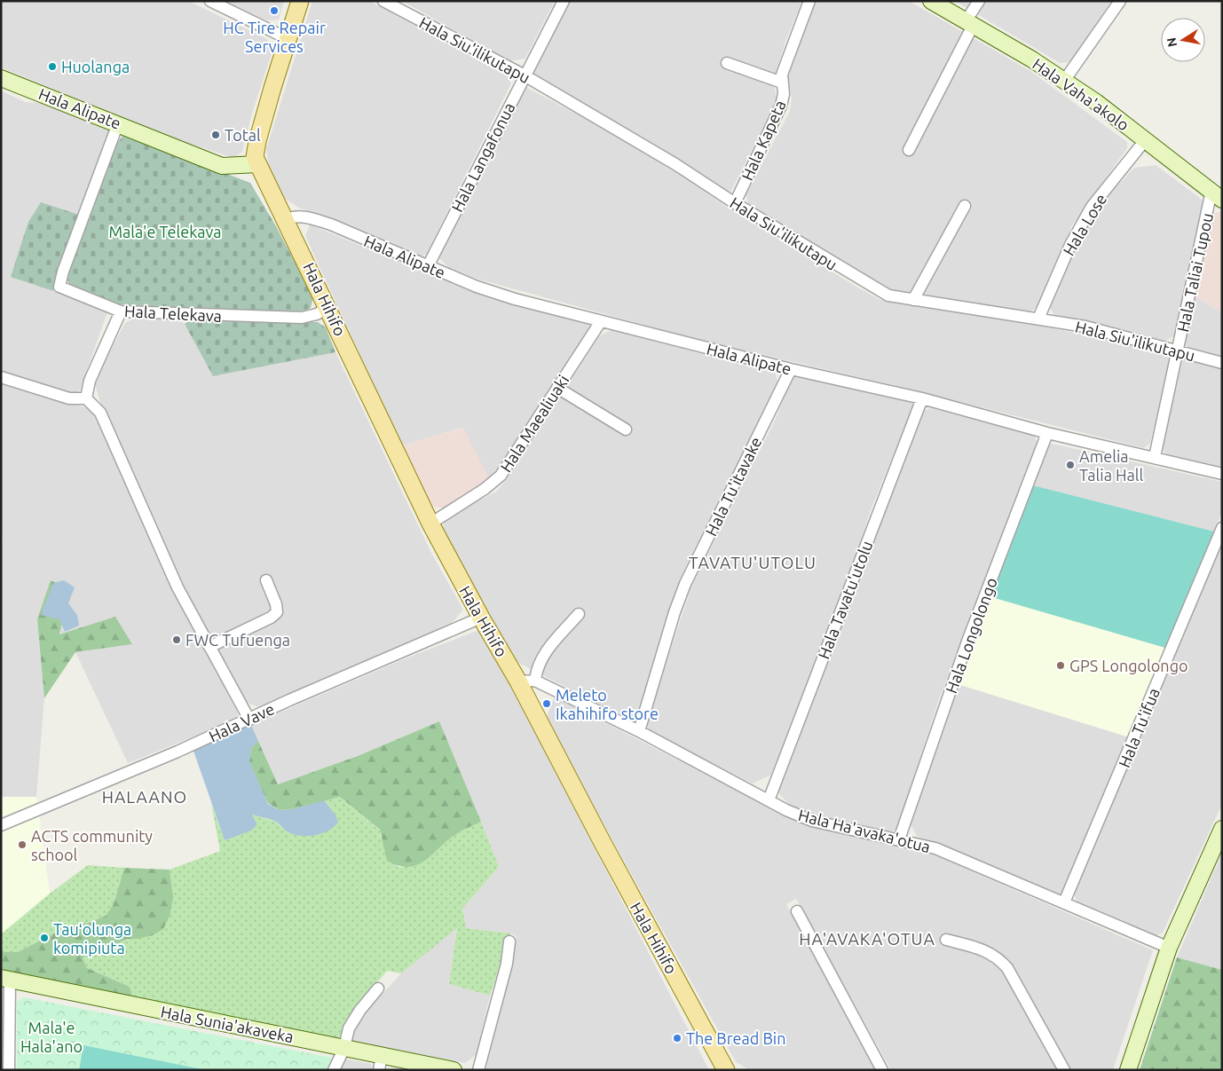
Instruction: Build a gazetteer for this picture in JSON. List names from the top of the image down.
{
  "streets": {
    "main road": ["Hala Hihifo"],
    "street": [
      "Hala Siu'ilikutapu",
      "Hala Vaha'akolo",
      "Hala Alipate",
      "Hala Kapeta",
      "Hala Langafonua",
      "Hala Lose",
      "Hala Taliai Tupou",
      "Hala Telekava",
      "Hala Maealiuaki",
      "Hala Tu'itavake",
      "Hala Tavatu'utolu",
      "Hala Longolongo",
      "Hala Vave",
      "Hala Tu'ifua",
      "Hala Ha'avaka'otua",
      "Hala Sunia'akaveka"
    ]
  },
  "crossings": [
    ["Hala Siu'ilikutapu", "Hala Kapeta"],
    ["Hala Siu'ilikutapu", "Hala Langafonua"],
    ["Hala Siu'ilikutapu", "Hala Lose"],
    ["Hala Siu'ilikutapu", "Hala Taliai Tupou"],
    ["Hala Vaha'akolo", "Hala Lose"],
    ["Hala Vaha'akolo", "Hala Taliai Tupou"],
    ["Hala Alipate", "Hala Langafonua"],
    ["Hala Alipate", "Hala Taliai Tupou"],
    ["Hala Alipate", "Hala Hihifo"],
    ["Hala Alipate", "Hala Telekava"],
    ["Hala Alipate", "Hala Maealiuaki"],
    ["Hala Alipate", "Hala Tu'itavake"],
    ["Hala Alipate", "Hala Tavatu'utolu"],
    ["Hala Alipate", "Hala Longolongo"],
    ["Hala Hihifo", "Hala Telekava"],
    ["Hala Hihifo", "Hala Maealiuaki"],
    ["Hala Hihifo", "Hala Vave"],
    ["Hala Tu'itavake", "Hala Ha'avaka'otua"],
    ["Hala Tavatu'utolu", "Hala Ha'avaka'otua"],
    ["Hala Longolongo", "Hala Ha'avaka'otua"],
    ["Hala Tu'ifua", "Hala Ha'avaka'otua"]
  ],
  "districts": ["TAVATU'UTOLU", "HALAANO", "HA'AVAKA'OTUA"],
  "parks": ["Mala'e Telekava", "Mala'e Hala'ano"],
  "places": [
    "HC Tire Repair Services",
    "Huolanga",
    "Total",
    "Amelia Talia Hall",
    "FWC Tufuenga",
    "GPS Longolongo",
    "Meleto Ikahihifo store",
    "ACTS community school",
    "Tauʻolunga komipiuta",
    "The Bread Bin"
  ],
  "north": "left"
}
